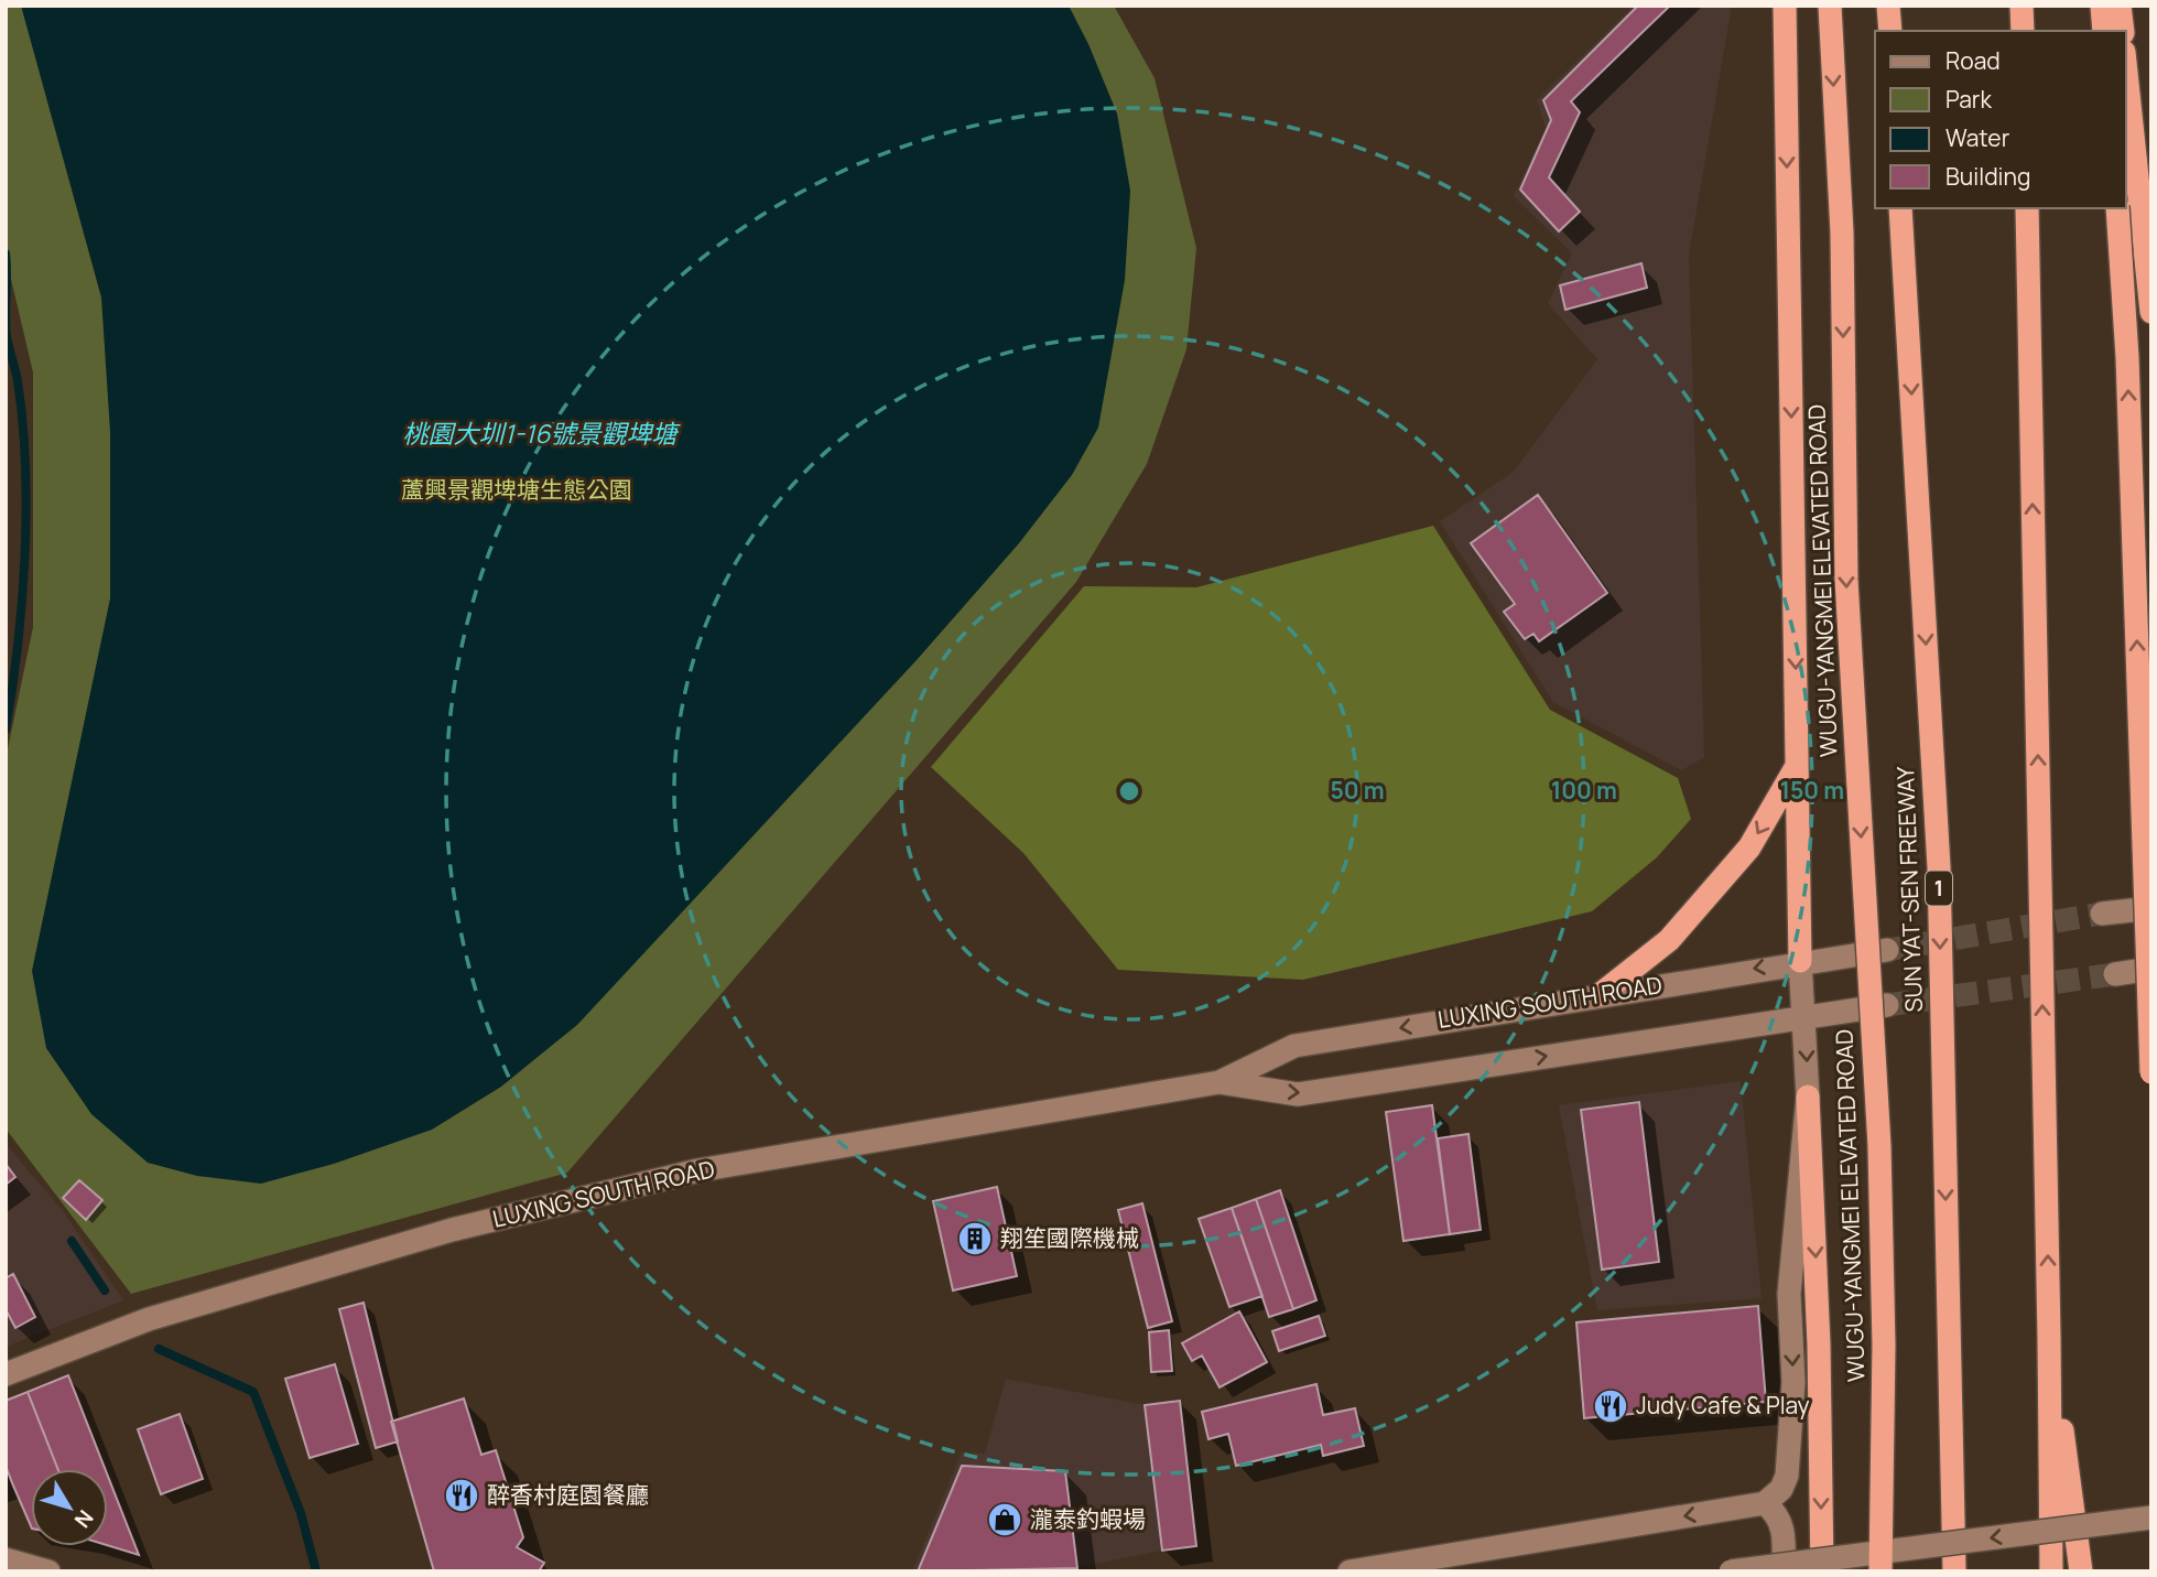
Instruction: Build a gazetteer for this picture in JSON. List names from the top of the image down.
{
  "streets": {
    "highway": ["WUGU-YANGMEI ELEVATED ROAD", "1", "SUN YAT-SEN FREEWAY"],
    "street": ["LUXING SOUTH ROAD"]
  },
  "water": ["桃園大圳1-16號景觀埤塘"],
  "parks": ["蘆興景觀埤塘生態公園"],
  "places": {
    "building": ["翔笙國際機械"],
    "restaurant": ["Judy Cafe & Play", "醉香村庭園餐廳"],
    "shop": ["瀧泰釣蝦場"]
  },
  "legend": [
    "Road",
    "Park",
    "Water",
    "Building"
  ],
  "north": "bottom right",
  "rings": ["50 m", "100 m", "150 m"]
}
